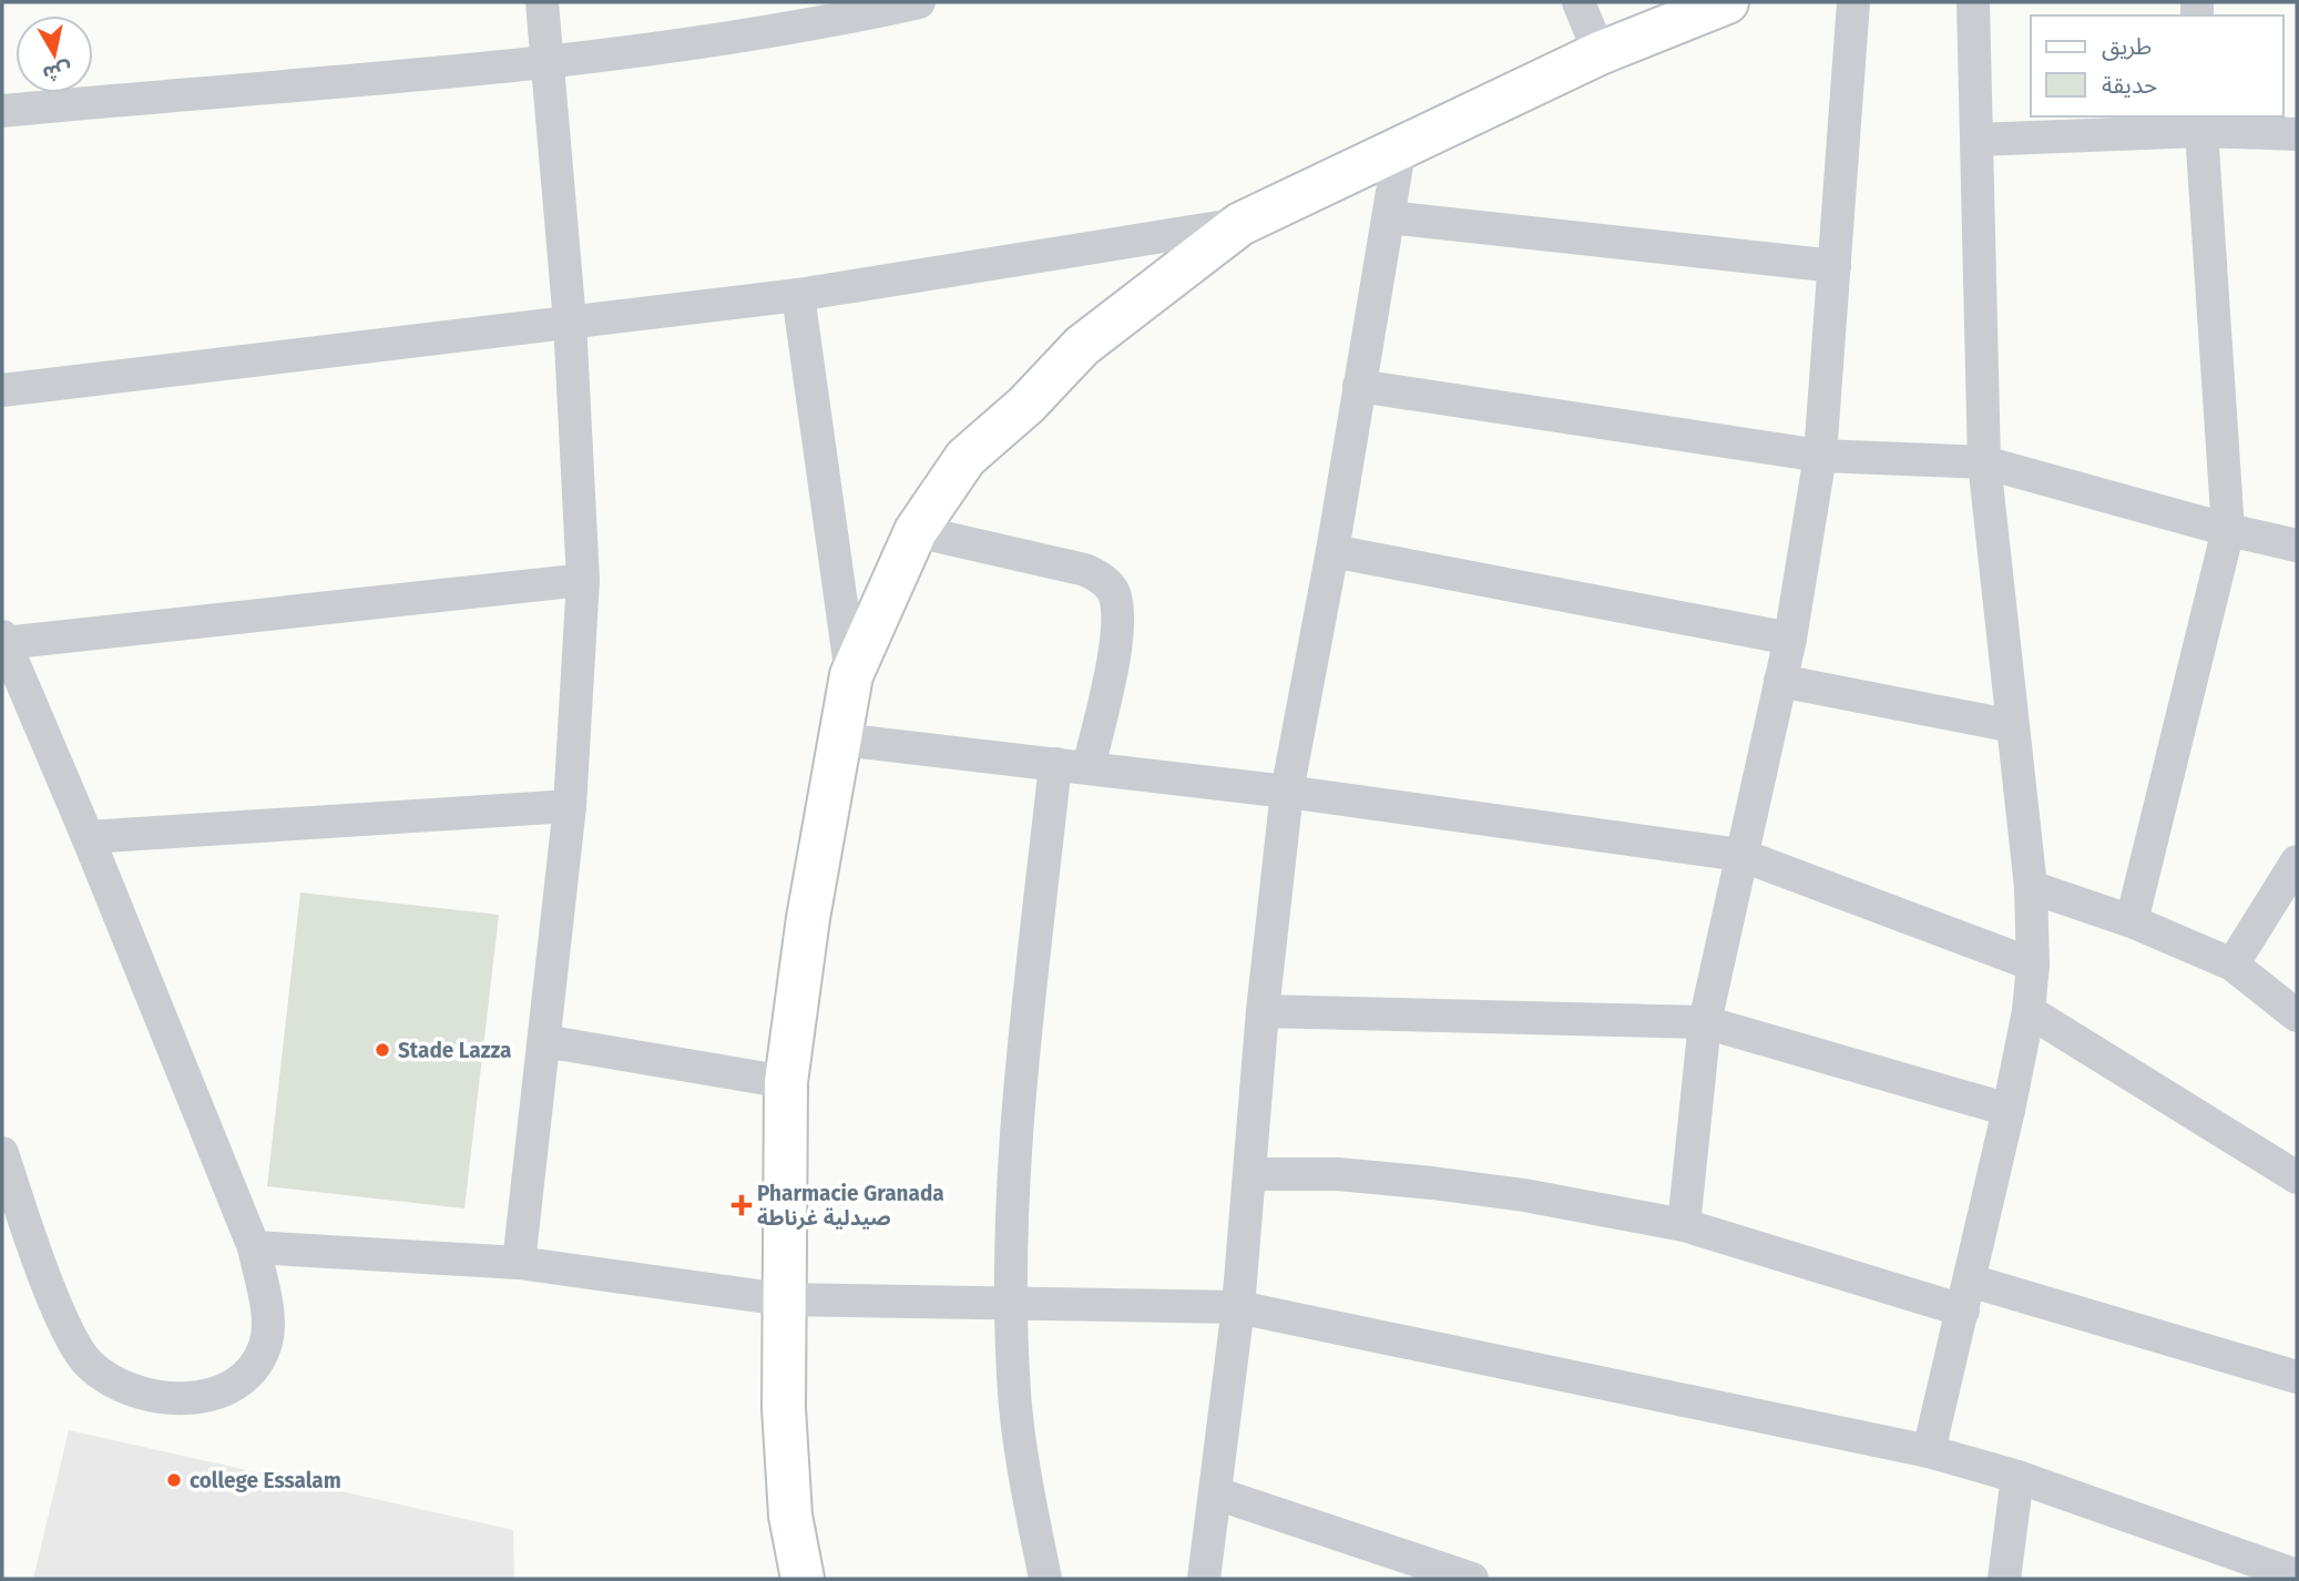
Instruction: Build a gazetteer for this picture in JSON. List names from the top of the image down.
{
  "places": {
    "other": ["Stade Lazza", "college Essalam"],
    "health": ["Pharmacie Granada صيدلية غرناطة"]
  },
  "legend": ["طريق", "حديقة"],
  "north": "bottom"
}
